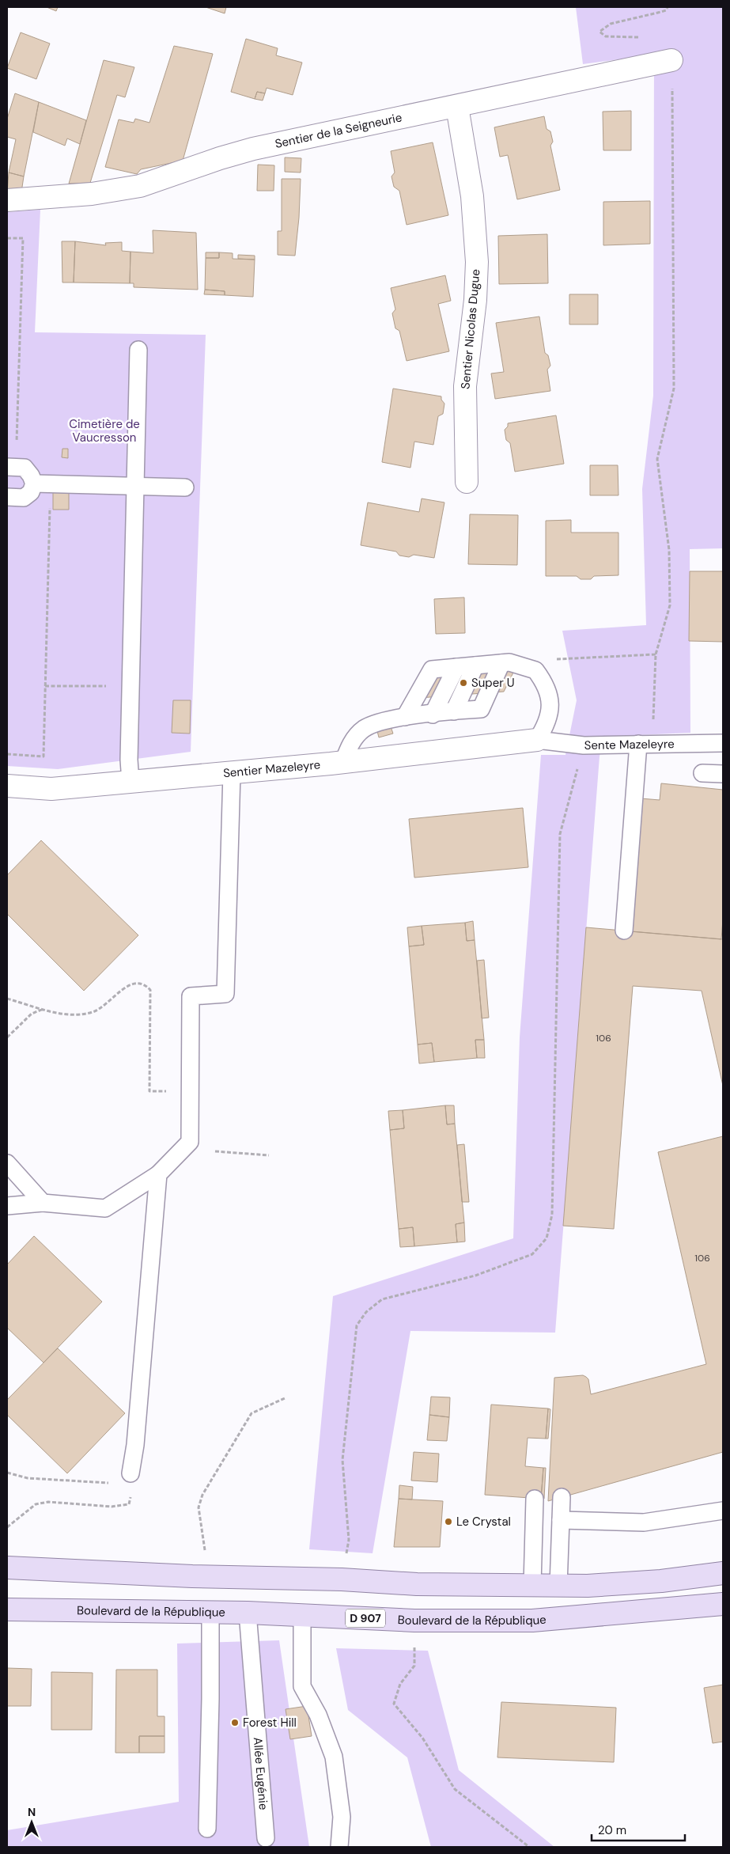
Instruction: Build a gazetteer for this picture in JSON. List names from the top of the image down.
{
  "streets": {
    "main road": ["Boulevard de la République", "D 907"],
    "street": ["Sentier de la Seigneurie", "Sentier Nicolas Dugue", "Sentier Mazeleyre"],
    "lane": ["Sente Mazeleyre", "Allée Eugénie"]
  },
  "crossings": [
    ["Sentier de la Seigneurie", "Sentier Nicolas Dugue"],
    ["Sente Mazeleyre", "Sentier Mazeleyre"],
    ["Boulevard de la République", "Allée Eugénie"]
  ],
  "parks": ["Cimetière de Vaucresson"],
  "places": ["Super U", "Le Crystal", "Forest Hill"],
  "house_numbers": ["106", "106"],
  "scale_bar": "20 m",
  "north": "top"
}
